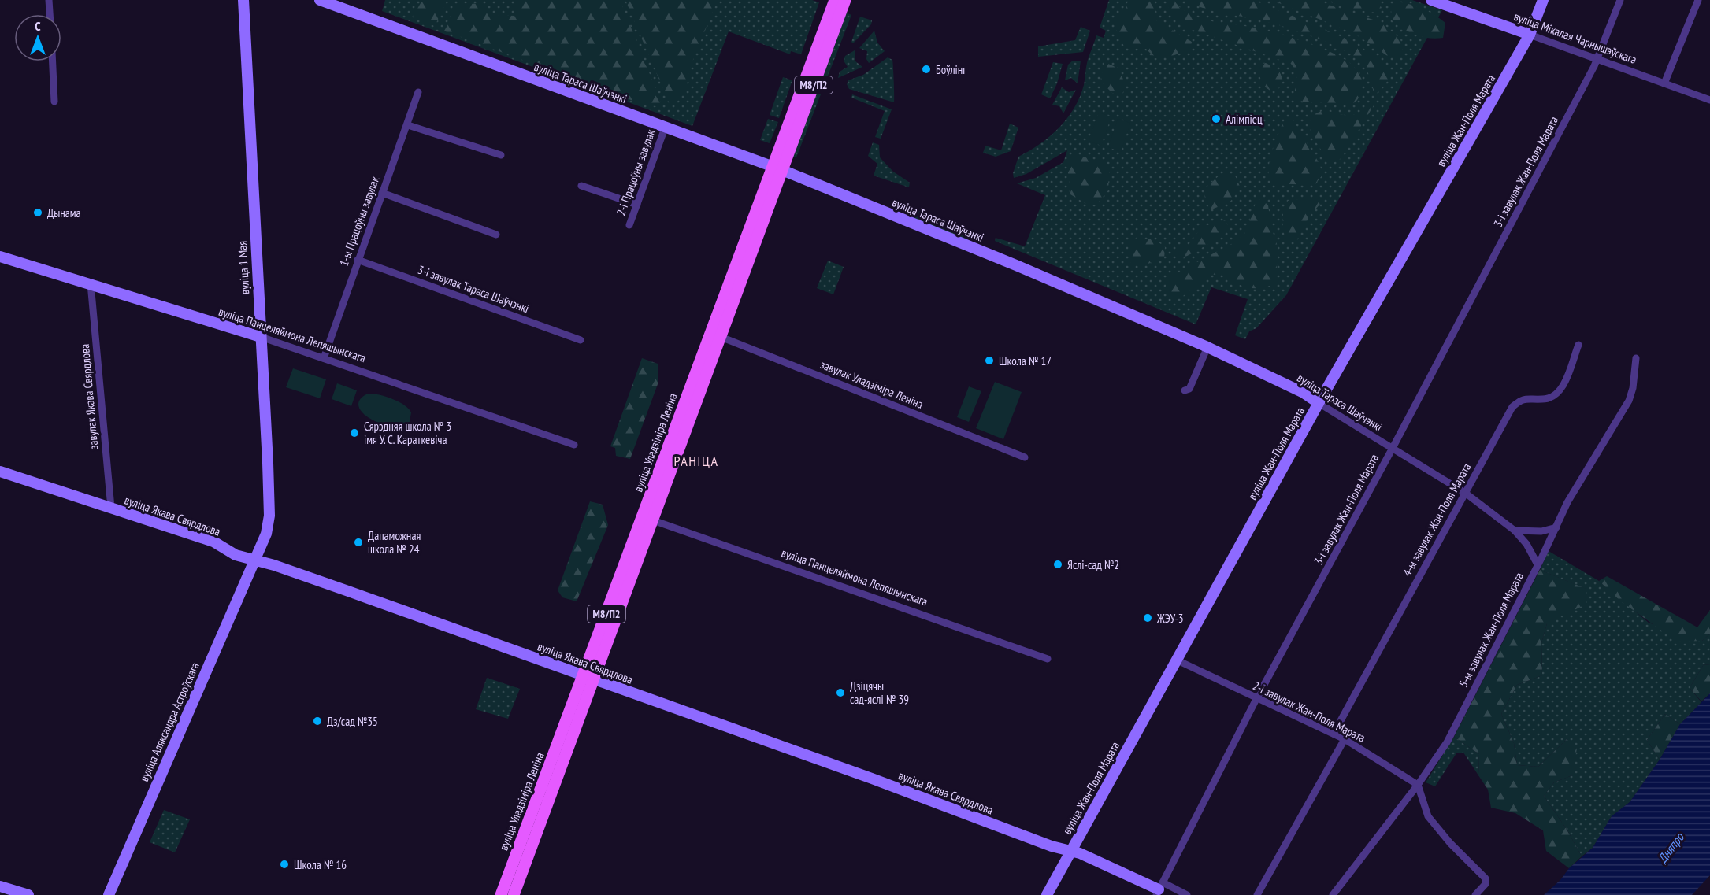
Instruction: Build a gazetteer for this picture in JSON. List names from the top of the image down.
{
  "streets": {
    "main road": ["М8/П2", "вуліца Уладзіміра Леніна"],
    "street": [
      "вуліца Мікалая Чарнышэўскага",
      "вуліца Тараса Шаўчэнкі",
      "вуліца Жан-Поля Марата",
      "3-і завулак Жан-Поля Марата",
      "2-і Працоўны завулак",
      "1-ы Працоўны завулак",
      "вуліца 1 Мая",
      "3-і завулак Тараса Шаўчэнкі",
      "вуліца Панцеляймона Лепяшынскага",
      "завулак Уладзіміра Леніна",
      "завулак Якава Свярдлова",
      "вуліца Якава Свярдлова",
      "4-ы завулак Жан-Поля Марата",
      "5-ы завулак Жан-Поля Марата",
      "2-і завулак Жан-Поля Марата",
      "вуліца Аляксандра Астроўскага"
    ]
  },
  "crossings": [
    ["вуліца Мікалая Чарнышэўскага", "вуліца Жан-Поля Марата"],
    ["вуліца Мікалая Чарнышэўскага", "3-і завулак Жан-Поля Марата"],
    ["вуліца Тараса Шаўчэнкі", "вуліца Жан-Поля Марата"],
    ["вуліца Тараса Шаўчэнкі", "3-і завулак Жан-Поля Марата"],
    ["вуліца Тараса Шаўчэнкі", "2-і Працоўны завулак"],
    ["вуліца Тараса Шаўчэнкі", "вуліца Уладзіміра Леніна"],
    ["вуліца Тараса Шаўчэнкі", "4-ы завулак Жан-Поля Марата"],
    ["вуліца Тараса Шаўчэнкі", "5-ы завулак Жан-Поля Марата"],
    ["вуліца Жан-Поля Марата", "вуліца Якава Свярдлова"],
    ["вуліца Жан-Поля Марата", "2-і завулак Жан-Поля Марата"],
    ["3-і завулак Жан-Поля Марата", "вуліца Якава Свярдлова"],
    ["3-і завулак Жан-Поля Марата", "2-і завулак Жан-Поля Марата"],
    ["1-ы Працоўны завулак", "3-і завулак Тараса Шаўчэнкі"],
    ["1-ы Працоўны завулак", "вуліца Панцеляймона Лепяшынскага"],
    ["вуліца 1 Мая", "вуліца Панцеляймона Лепяшынскага"],
    ["вуліца 1 Мая", "вуліца Якава Свярдлова"],
    ["вуліца 1 Мая", "вуліца Аляксандра Астроўскага"],
    ["вуліца Панцеляймона Лепяшынскага", "завулак Якава Свярдлова"],
    ["вуліца Панцеляймона Лепяшынскага", "вуліца Уладзіміра Леніна"],
    ["завулак Уладзіміра Леніна", "вуліца Уладзіміра Леніна"],
    ["завулак Якава Свярдлова", "вуліца Якава Свярдлова"],
    ["вуліца Уладзіміра Леніна", "вуліца Якава Свярдлова"],
    ["вуліца Якава Свярдлова", "вуліца Аляксандра Астроўскага"],
    ["4-ы завулак Жан-Поля Марата", "2-і завулак Жан-Поля Марата"],
    ["5-ы завулак Жан-Поля Марата", "2-і завулак Жан-Поля Марата"]
  ],
  "districts": ["РАНІЦА"],
  "water": ["Дняпро"],
  "places": [
    "Боўлінг",
    "Алімпіец",
    "Дынама",
    "Школа № 17",
    "Сярэдняя школа № 3 імя У. С. Караткевіча",
    "Дапаможная школа № 24",
    "Яслі-сад №2",
    "ЖЭУ-3",
    "Дзіцячы сад-яслі № 39",
    "Дз/сад №35",
    "Школа № 16"
  ],
  "north": "top"
}
